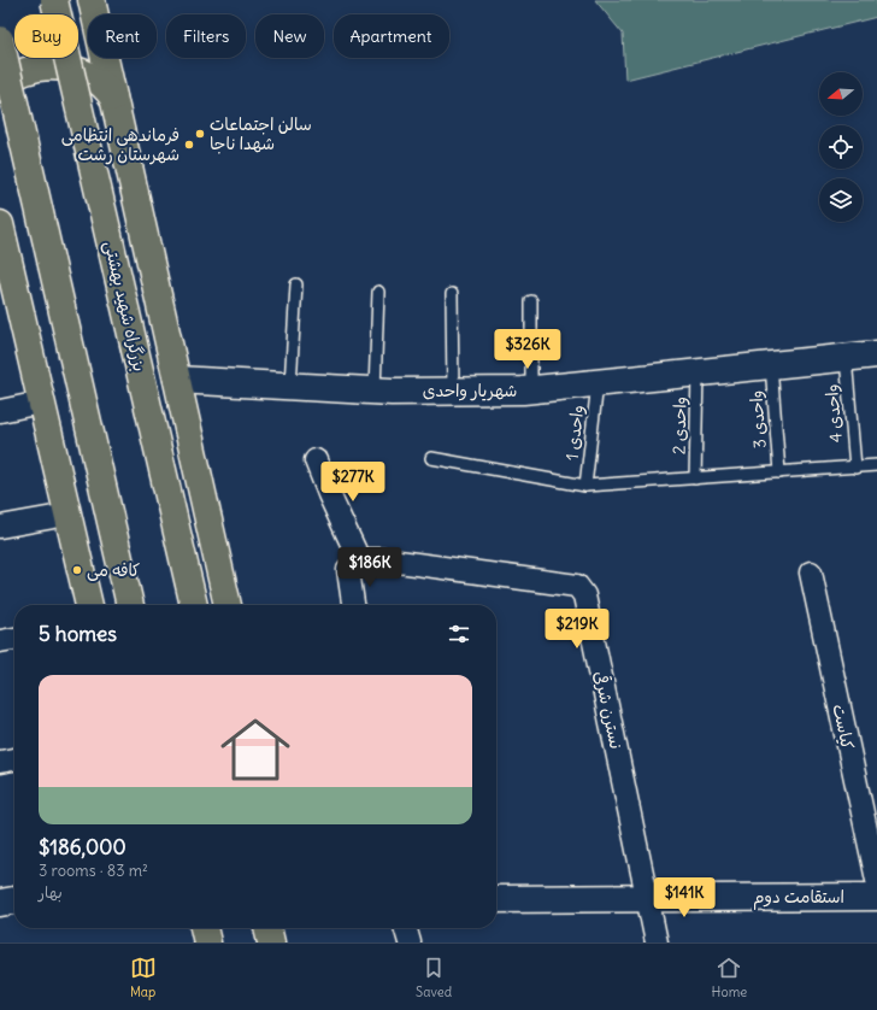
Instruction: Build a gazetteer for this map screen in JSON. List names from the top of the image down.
{
  "streets": {
    "highway": ["بزرگراه شهید بهشتی"],
    "street": [
      "شهریار واحدی",
      "نسترن شرقی",
      "کیاست",
      "استقامت دوم"
    ],
    "lane": [
      "واحدی 4",
      "واحدی 3",
      "واحدی 2",
      "واحدی 1"
    ]
  },
  "crossings": [
    ["شهریار واحدی", "واحدی 4"],
    ["شهریار واحدی", "واحدی 3"],
    ["شهریار واحدی", "واحدی 2"],
    ["شهریار واحدی", "واحدی 1"],
    ["نسترن شرقی", "استقامت دوم"]
  ],
  "places": ["سالن اجتماعات شهدا ناجا", "فرماندهی انتظامی شهرستان رشت", "کافه می"],
  "north": "left",
  "page": {
    "chip": [
      "Buy",
      "Rent",
      "Filters",
      "New",
      "Apartment"
    ],
    "price": [
      "$326K",
      "$277K",
      "$186K",
      "$219K",
      "$141K"
    ],
    "heading": "5 homes",
    "list": [
      {
        "name": "$186,000",
        "note": "3 rooms · 83 m² · بهار"
      }
    ],
    "tabs": ["Map", "Saved", "Home"]
  }
}
